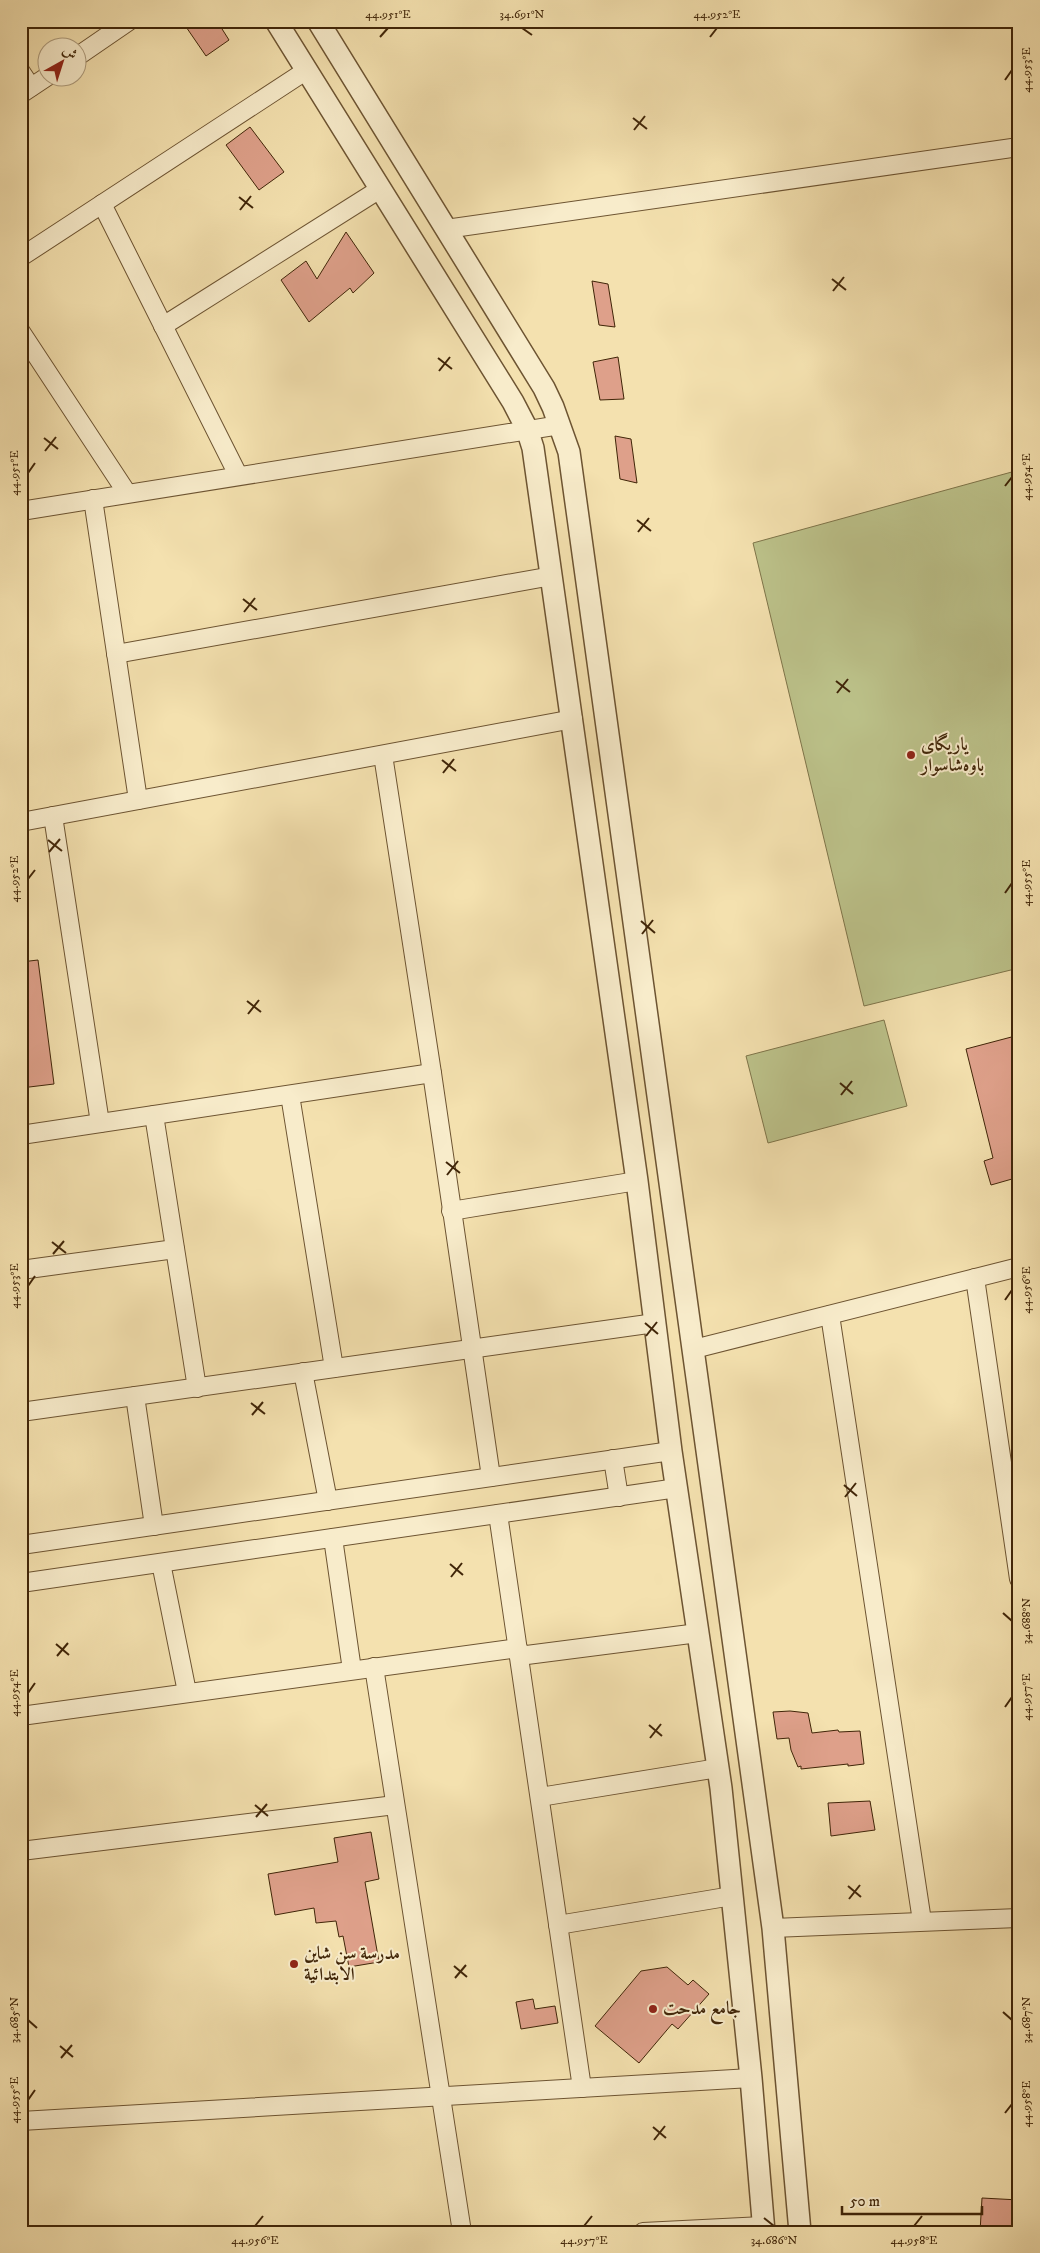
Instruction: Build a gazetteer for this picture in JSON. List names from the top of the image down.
{
  "places": ["یاریگای باوەشاسوار", "مدرسة سن شاين الابتدائية", "جامع مدحت"],
  "scale_bar": "50 m",
  "north": "top right",
  "coordinates": [
    "44.951°E",
    "34.691°N",
    "44.952°E",
    "44.953°E",
    "44.954°E",
    "44.955°E",
    "44.956°E",
    "34.688°N",
    "44.957°E",
    "34.685°N",
    "34.687°N",
    "44.958°E",
    "34.686°N"
  ]
}
